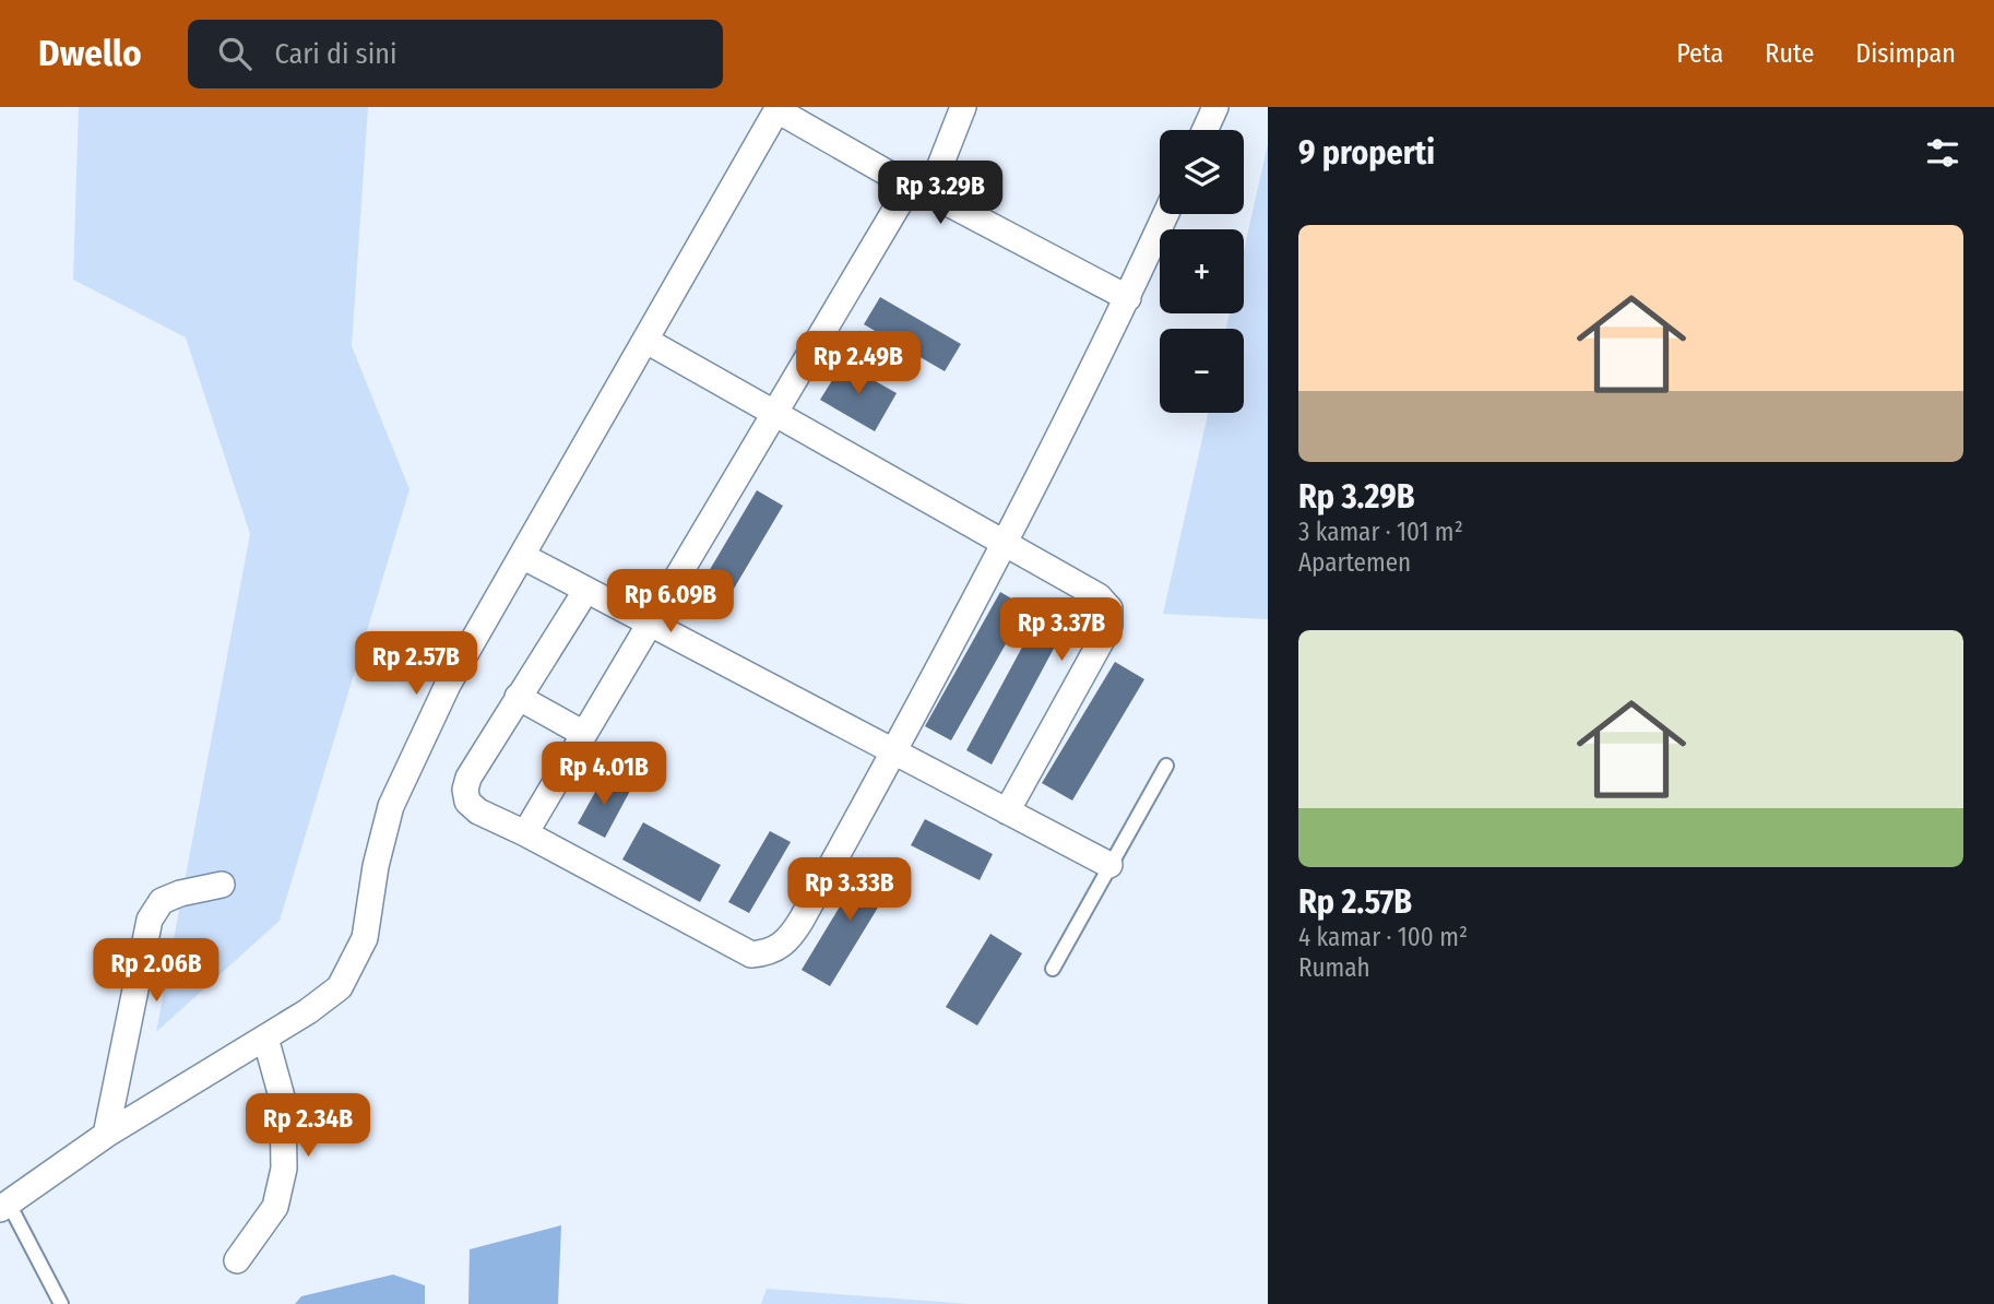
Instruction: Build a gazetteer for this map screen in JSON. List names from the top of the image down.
{
  "page": {
    "header": "Dwello",
    "search": "Cari di sini",
    "nav": ["Peta", "Rute", "Disimpan"],
    "heading": "9 properti",
    "map_buttons": ["+", "−"],
    "price": [
      "Rp 3.29B",
      "Rp 2.49B",
      "Rp 6.09B",
      "Rp 3.37B",
      "Rp 2.57B",
      "Rp 4.01B",
      "Rp 3.33B",
      "Rp 2.06B",
      "Rp 2.34B"
    ],
    "list": [
      {
        "name": "Rp 3.29B",
        "note": "3 kamar · 101 m² · Apartemen"
      },
      {
        "name": "Rp 2.57B",
        "note": "4 kamar · 100 m² · Rumah"
      }
    ]
  }
}
